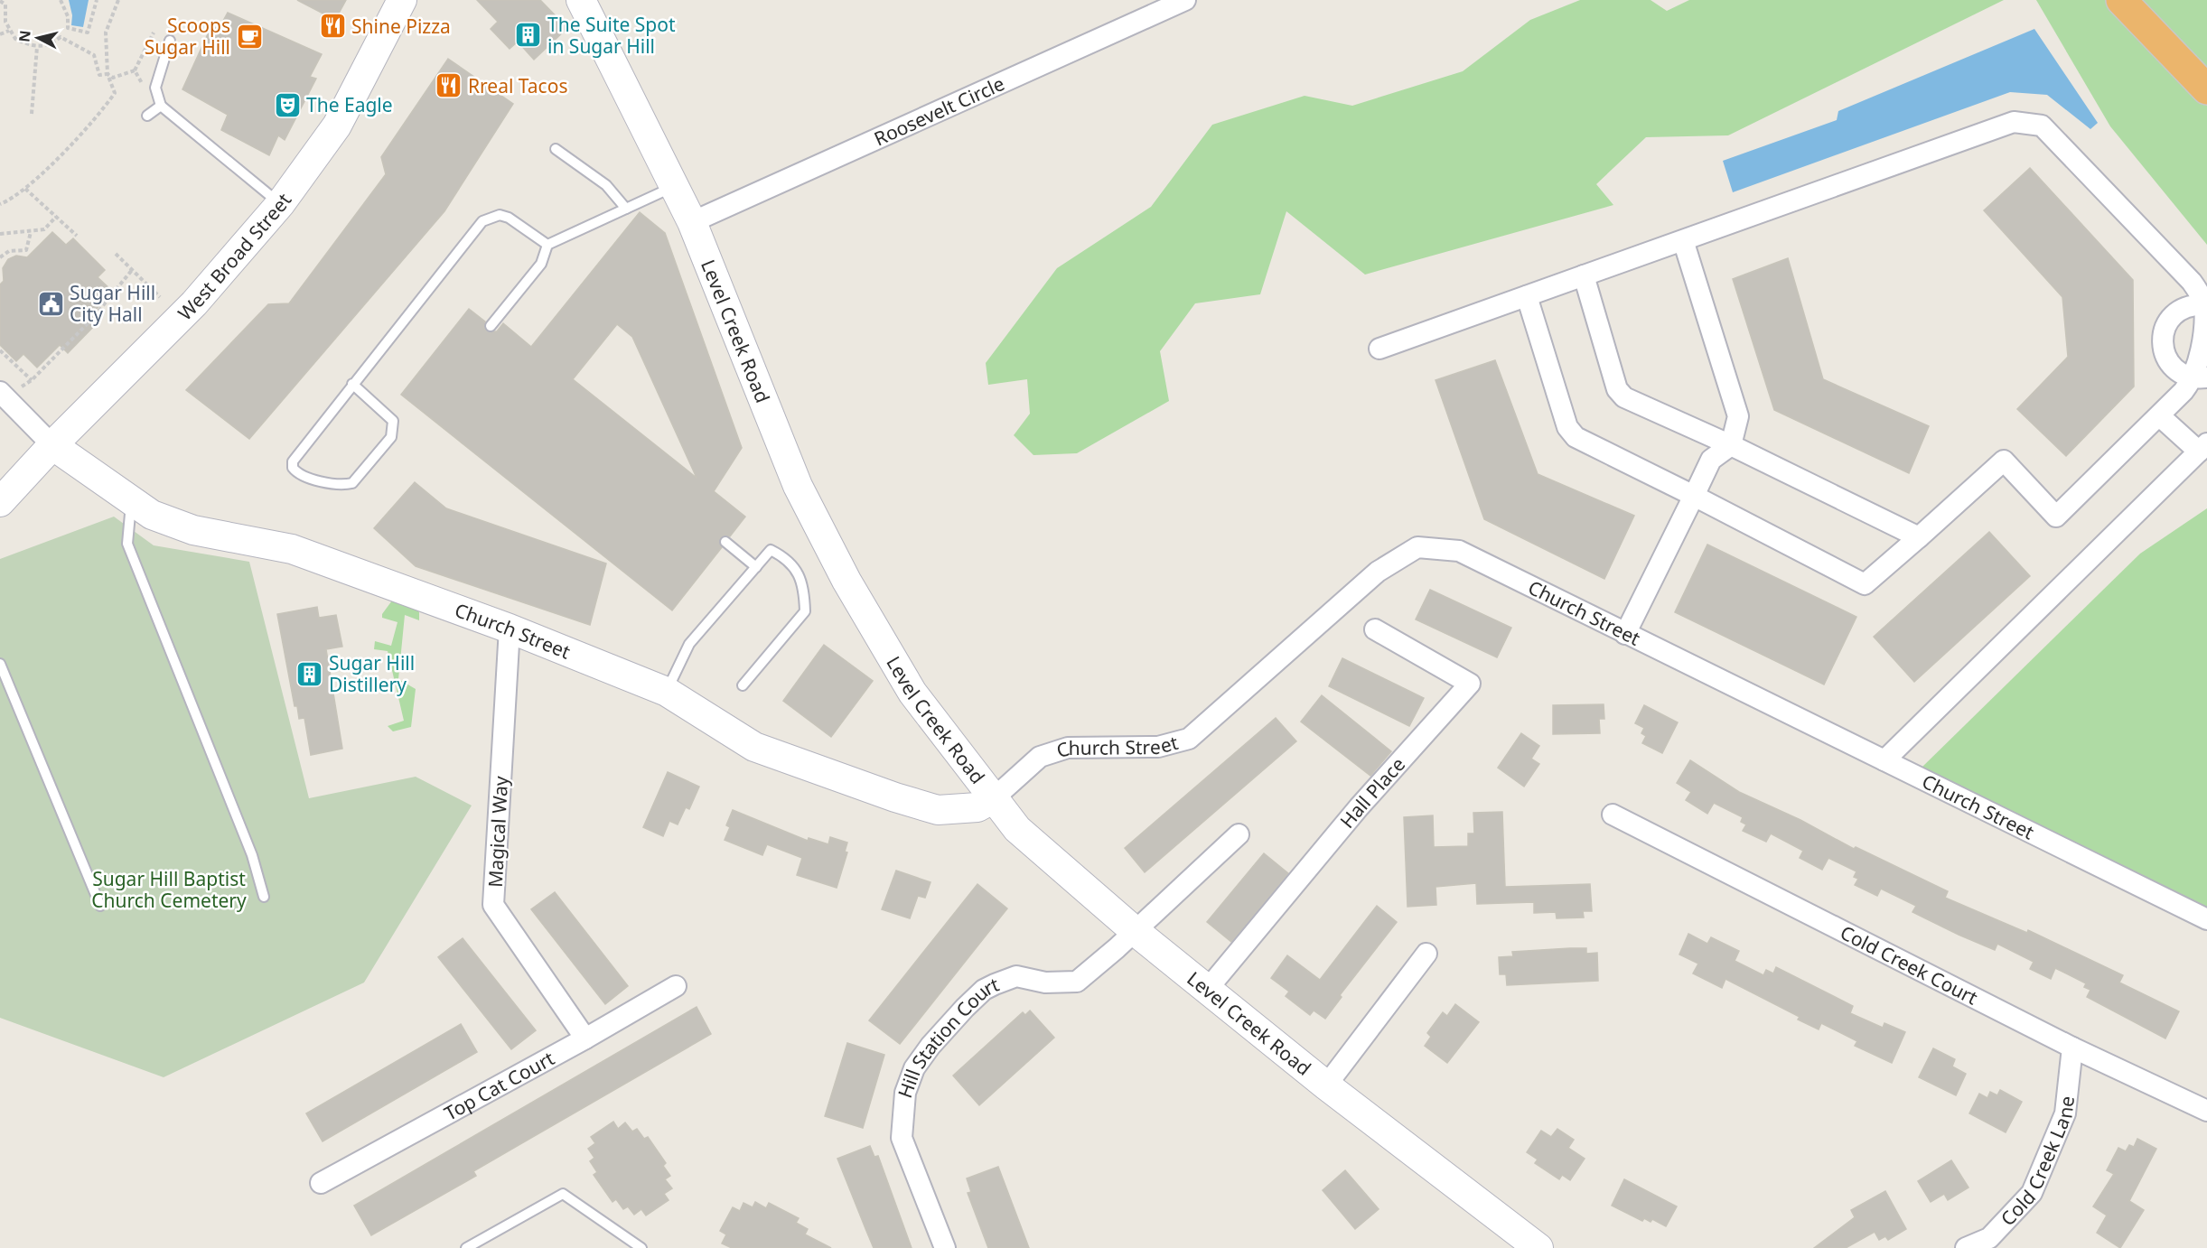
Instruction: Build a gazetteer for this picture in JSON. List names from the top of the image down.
{
  "streets": {
    "street": [
      "Roosevelt Circle",
      "West Broad Street",
      "Level Creek Road",
      "Church Street",
      "Hall Place",
      "Magical Way",
      "Cold Creek Court",
      "Hill Station Court",
      "Top Cat Court",
      "Cold Creek Lane"
    ]
  },
  "crossings": [
    ["Roosevelt Circle", "Level Creek Road"],
    ["West Broad Street", "Church Street"],
    ["Level Creek Road", "Church Street"],
    ["Level Creek Road", "Hall Place"],
    ["Level Creek Road", "Hill Station Court"],
    ["Church Street", "Magical Way"],
    ["Magical Way", "Top Cat Court"],
    ["Cold Creek Court", "Cold Creek Lane"]
  ],
  "parks": ["Sugar Hill Baptist Church Cemetery"],
  "places": {
    "restaurant": ["Shine Pizza", "Rreal Tacos"],
    "building": ["The Suite Spot in Sugar Hill", "Sugar Hill Distillery"],
    "cafe": ["Scoops Sugar Hill"],
    "theatre": ["The Eagle"],
    "public building": ["Sugar Hill City Hall"]
  },
  "north": "left"
}
